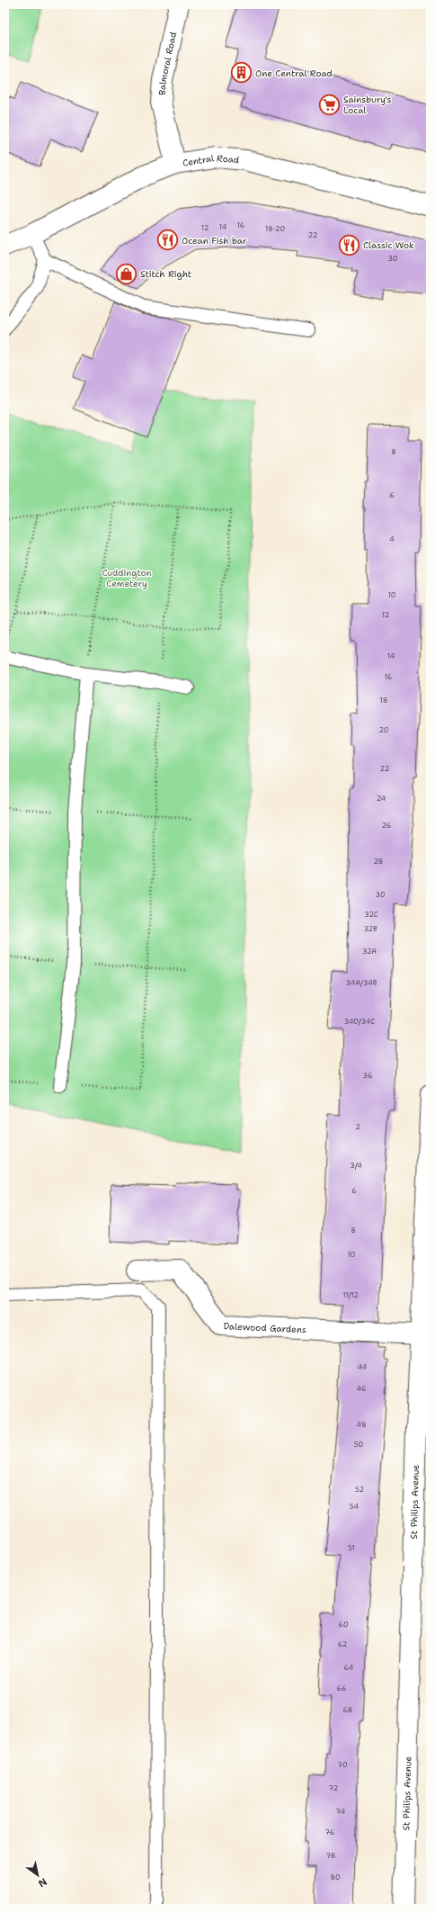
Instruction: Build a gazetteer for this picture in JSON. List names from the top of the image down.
{
  "streets": {
    "street": [
      "Balmoral Road",
      "Central Road",
      "Dalewood Gardens",
      "St Philips Avenue"
    ]
  },
  "crossings": [
    ["Balmoral Road", "Central Road"],
    ["Dalewood Gardens", "St Philips Avenue"]
  ],
  "parks": ["Cuddington Cemetery"],
  "places": {
    "building": ["One Central Road"],
    "supermarket": ["Sainsbury's Local"],
    "restaurant": ["Ocean Fish bar", "Classic Wok"],
    "shop": ["Stitch Right"]
  },
  "house_numbers": [
    "16",
    "14",
    "12",
    "18-20",
    "22",
    "30",
    "8",
    "6",
    "4",
    "10",
    "12",
    "14",
    "16",
    "18",
    "20",
    "22",
    "24",
    "26",
    "28",
    "30",
    "32C",
    "32B",
    "32A",
    "34A/34B",
    "34D/34C",
    "36",
    "2",
    "3/4",
    "6",
    "8",
    "10",
    "11/12",
    "44",
    "46",
    "48",
    "50",
    "52",
    "54",
    "51",
    "60",
    "62",
    "64",
    "66",
    "68",
    "70",
    "72",
    "74",
    "76",
    "78",
    "80"
  ],
  "north": "bottom right"
}
